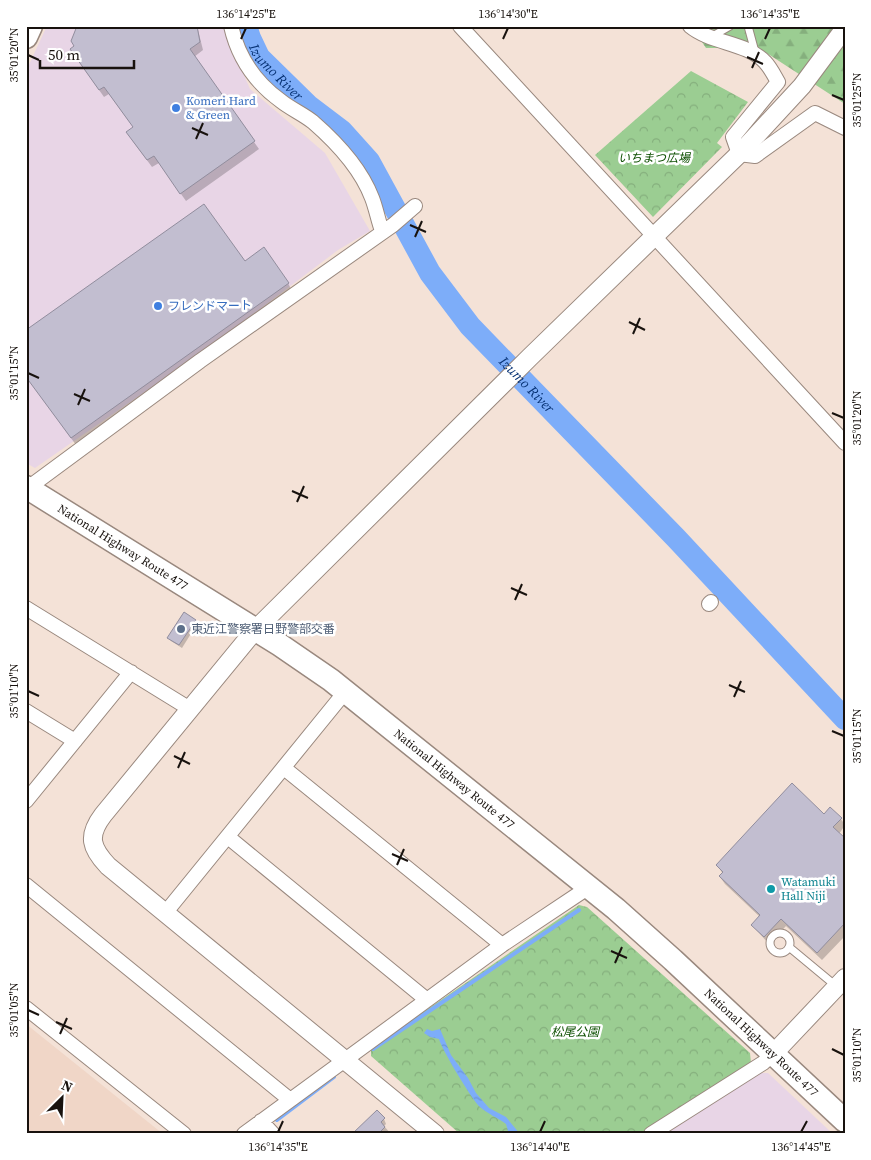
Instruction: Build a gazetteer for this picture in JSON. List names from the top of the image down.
{
  "streets": {
    "highway": ["National Highway Route 477"]
  },
  "water": ["Izumo River"],
  "parks": ["いちまつ広場", "松尾公園"],
  "places": [
    "Komeri Hard & Green",
    "フレンドマート",
    "東近江警察署日野警部交番",
    "Watamuki Hall Niji"
  ],
  "scale_bar": "50 m",
  "north": "top right",
  "coordinates": [
    "136°14'25\"E",
    "136°14'30\"E",
    "136°14'35\"E",
    "35°01'20\"N",
    "35°01'25\"N",
    "35°01'15\"N",
    "35°01'10\"N",
    "35°01'05\"N",
    "136°14'40\"E",
    "136°14'45\"E"
  ]
}
